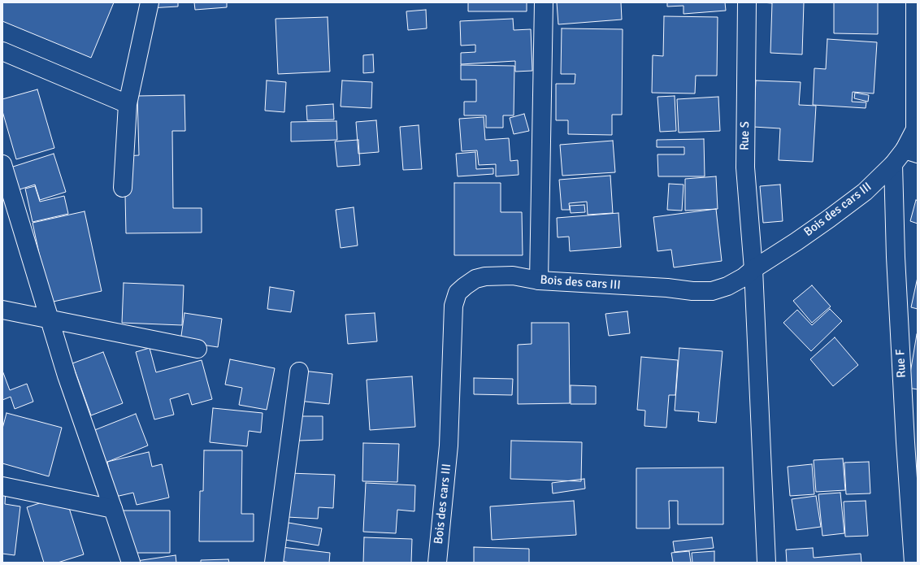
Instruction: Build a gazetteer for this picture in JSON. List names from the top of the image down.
{
  "streets": {
    "street": ["Rue S", "Bois des cars III", "Rue F"]
  },
  "crossings": [
    ["Rue S", "Bois des cars III"],
    ["Bois des cars III", "Rue F"]
  ]
}
